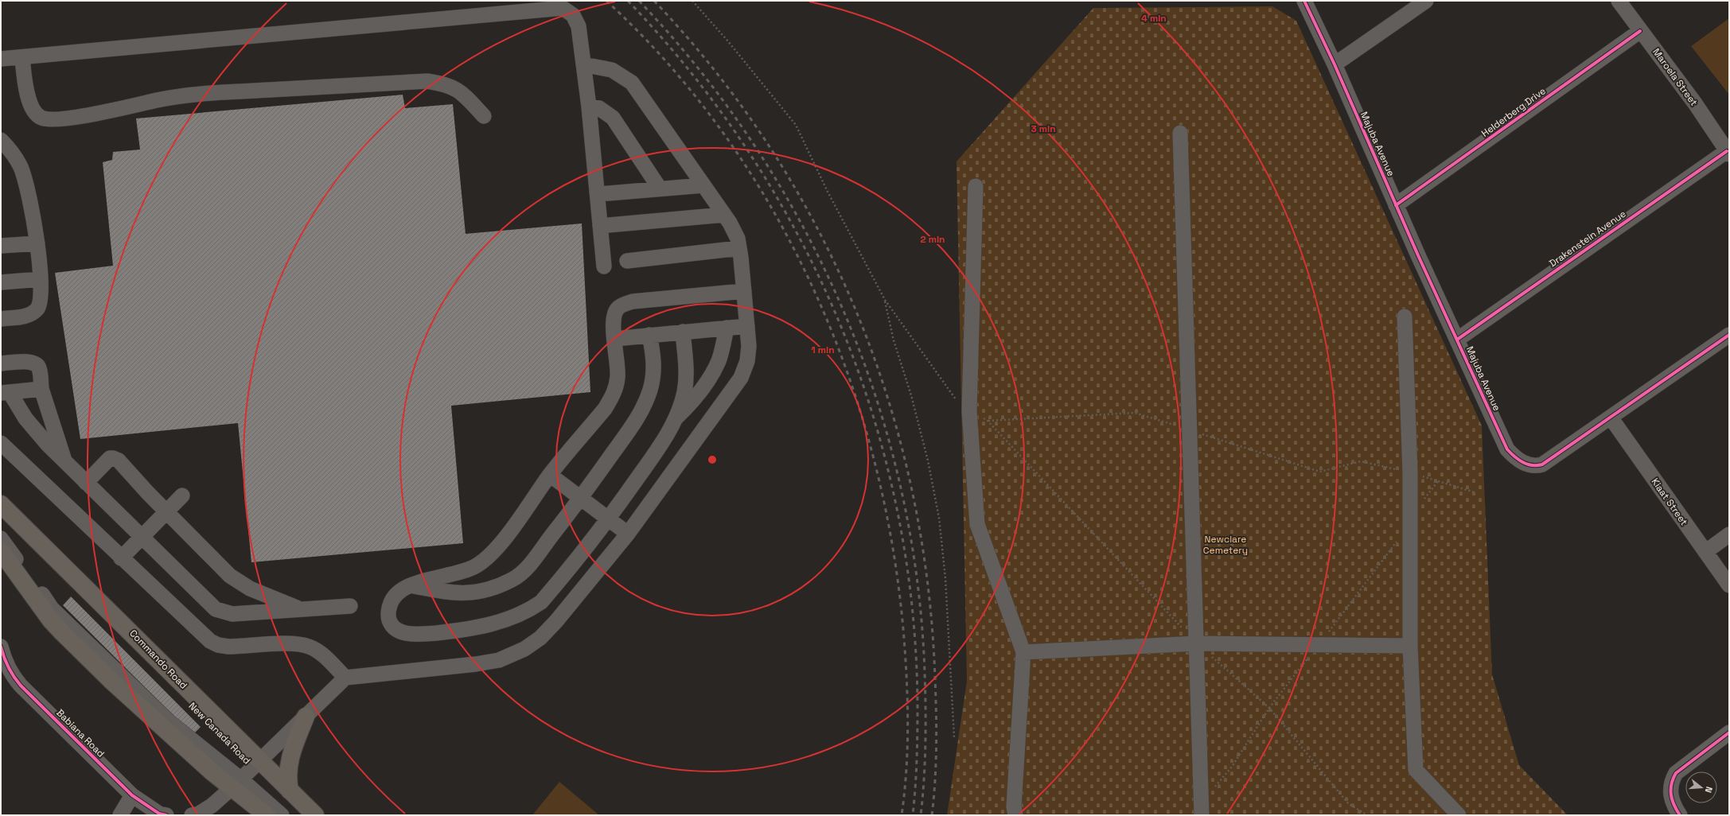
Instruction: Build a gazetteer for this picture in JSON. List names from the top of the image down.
{
  "streets": {
    "main road": ["Commando Road"],
    "street": [
      "Maroela Street",
      "Helderberg Drive",
      "Majuba Avenue",
      "Drakenstein Avenue",
      "Kiaat Street",
      "Babiana Road",
      "New Canada Road"
    ]
  },
  "crossings": [
    ["Maroela Street", "Helderberg Drive"],
    ["Maroela Street", "Drakenstein Avenue"],
    ["Helderberg Drive", "Majuba Avenue"],
    ["Majuba Avenue", "Drakenstein Avenue"],
    ["Majuba Avenue", "Kiaat Street"],
    ["Commando Road", "New Canada Road"]
  ],
  "parks": ["Newclare Cemetery"],
  "north": "right",
  "rings": [
    "4 min",
    "3 min",
    "2 min",
    "1 min"
  ]
}
